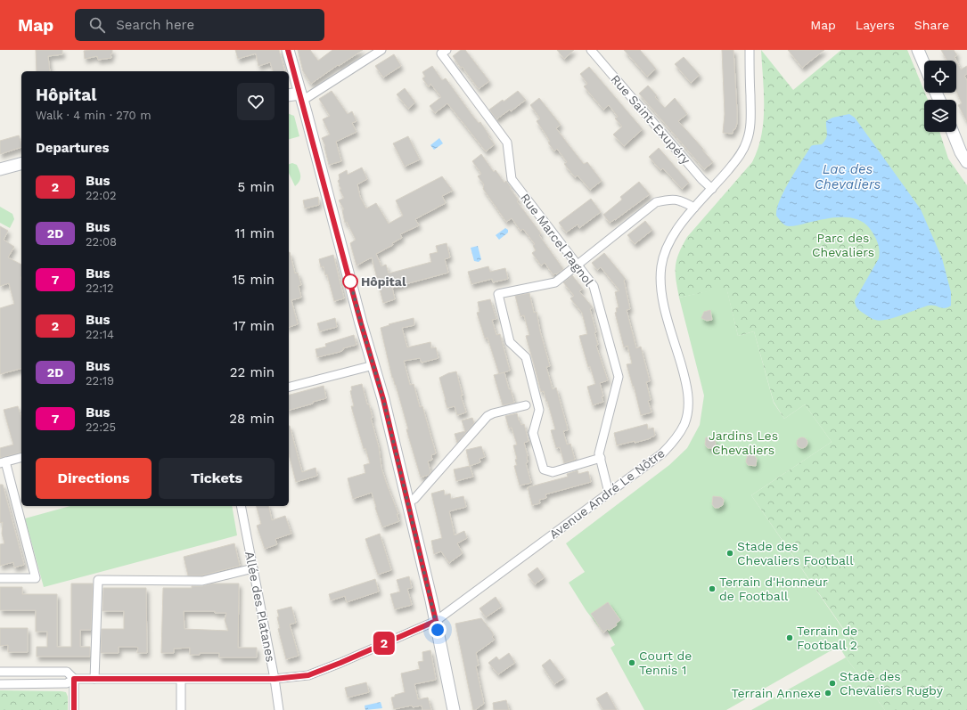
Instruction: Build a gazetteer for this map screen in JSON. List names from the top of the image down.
{
  "streets": {
    "street": [
      "Rue Saint-Exupéry",
      "Rue Marcel Pagnol",
      "Avenue André Le Nôtre",
      "Allée des Platanes"
    ]
  },
  "crossings": [
    ["Rue Saint-Exupéry", "Avenue André Le Nôtre"],
    ["Rue Marcel Pagnol", "Avenue André Le Nôtre"],
    ["Avenue André Le Nôtre", "Allée des Platanes"]
  ],
  "water": ["Lac des Chevaliers"],
  "parks": ["Parc des Chevaliers", "Jardins Les Chevaliers"],
  "places": [
    "Hôpital",
    "Stade des Chevaliers Football",
    "Terrain d'Honneur de Football",
    "Terrain de Football 2",
    "Court de Tennis 1",
    "Stade des Chevaliers Rugby",
    "Terrain Annexe"
  ],
  "lines": ["bus line 2"],
  "page": {
    "header": "Map",
    "search": "Search here",
    "nav": ["Map", "Layers", "Share"],
    "on_map": "2",
    "heading": [
      ["Hôpital", "Walk · 4 min · 270 m"],
      "Departures"
    ],
    "list": [
      {
        "mark": "2",
        "name": "Bus",
        "note": "22:02",
        "value": "5 min"
      },
      {
        "mark": "2D",
        "name": "Bus",
        "note": "22:08",
        "value": "11 min"
      },
      {
        "mark": "7",
        "name": "Bus",
        "note": "22:12",
        "value": "15 min"
      },
      {
        "mark": "2",
        "name": "Bus",
        "note": "22:14",
        "value": "17 min"
      },
      {
        "mark": "2D",
        "name": "Bus",
        "note": "22:19",
        "value": "22 min"
      },
      {
        "mark": "7",
        "name": "Bus",
        "note": "22:25",
        "value": "28 min"
      }
    ],
    "buttons": ["Directions", "Tickets"]
  }
}
